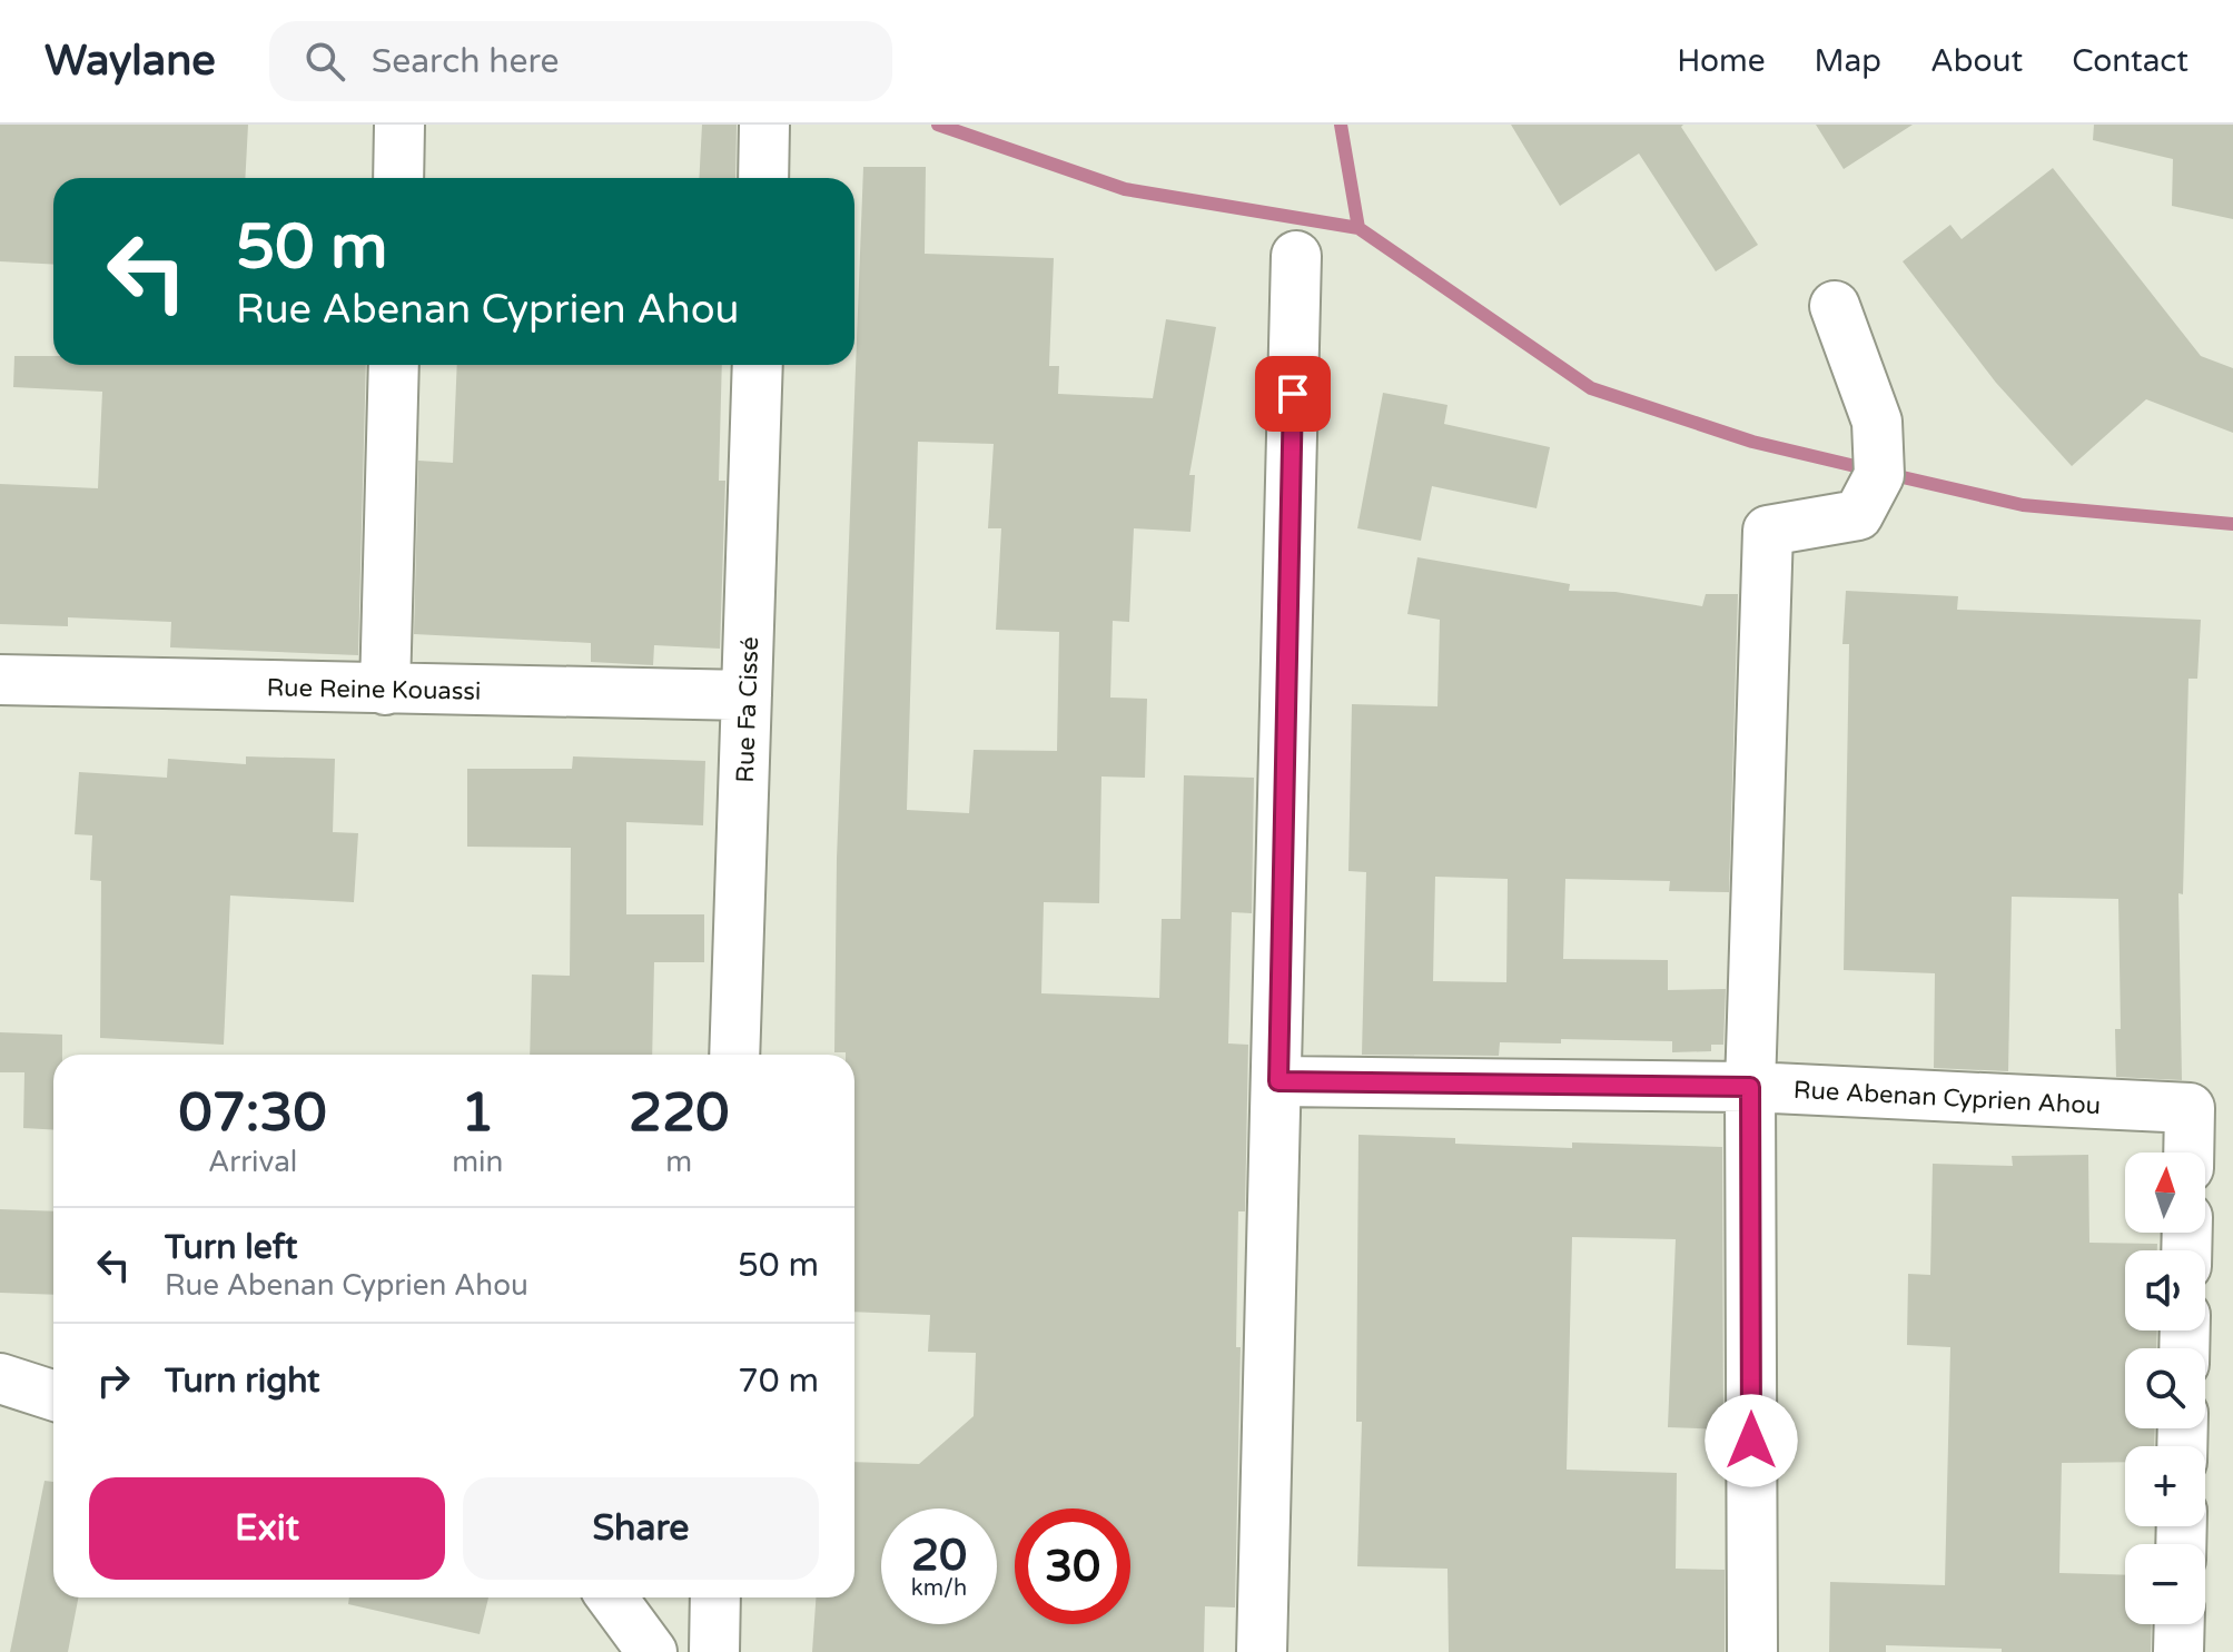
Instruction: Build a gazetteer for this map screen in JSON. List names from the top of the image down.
{
  "streets": {
    "street": ["Rue Reine Kouassi", "Rue Fa Cissé", "Rue Abenan Cyprien Ahou"]
  },
  "crossings": [
    ["Rue Reine Kouassi", "Rue Fa Cissé"]
  ],
  "north": "top",
  "page": {
    "header": "Waylane",
    "search": "Search here",
    "nav": [
      "Home",
      "Map",
      "About",
      "Contact"
    ],
    "turn": ["50 m", "Rue Abenan Cyprien Ahou"],
    "eta": [
      "07:30",
      "Arrival",
      "1",
      "min",
      "220",
      "m"
    ],
    "map_buttons": ["+", "−"],
    "list": [
      {
        "name": "Turn left",
        "note": "Rue Abenan Cyprien Ahou",
        "value": "50 m"
      },
      {
        "name": "Turn right",
        "value": "70 m"
      }
    ],
    "buttons": ["Exit", "Share"],
    "speed": "20 km/h",
    "limit": "30"
  }
}
